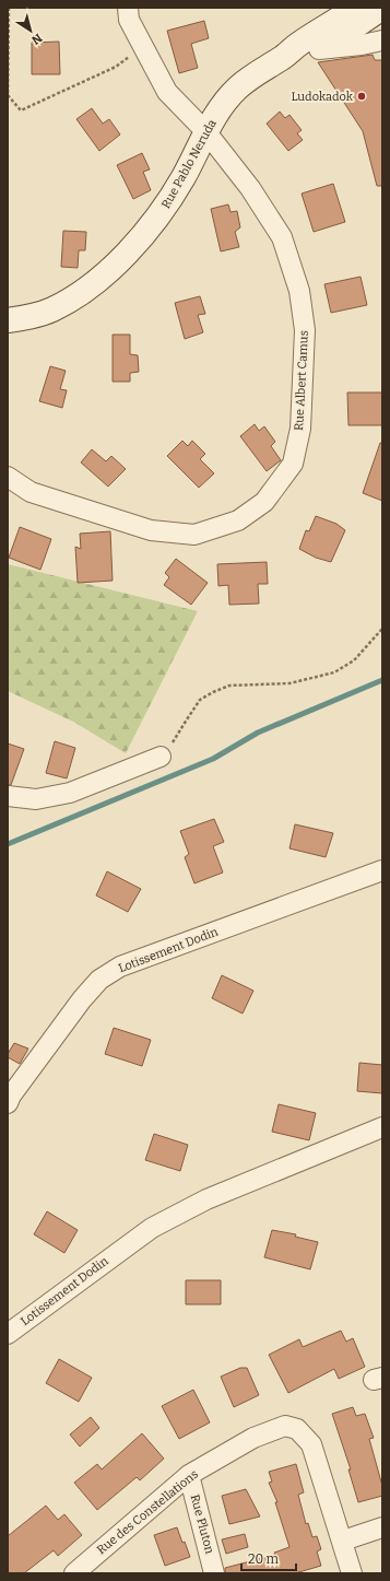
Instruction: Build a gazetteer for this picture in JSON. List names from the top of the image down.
{
  "streets": {
    "main road": ["Rue Pablo Neruda"],
    "street": [
      "Rue Albert Camus",
      "Lotissement Dodin",
      "Rue des Constellations",
      "Rue Pluton"
    ]
  },
  "crossings": [
    ["Rue Pablo Neruda", "Rue Albert Camus"],
    ["Rue des Constellations", "Rue Pluton"]
  ],
  "places": ["Ludokadok"],
  "scale_bar": "20 m",
  "north": "bottom right"
}
